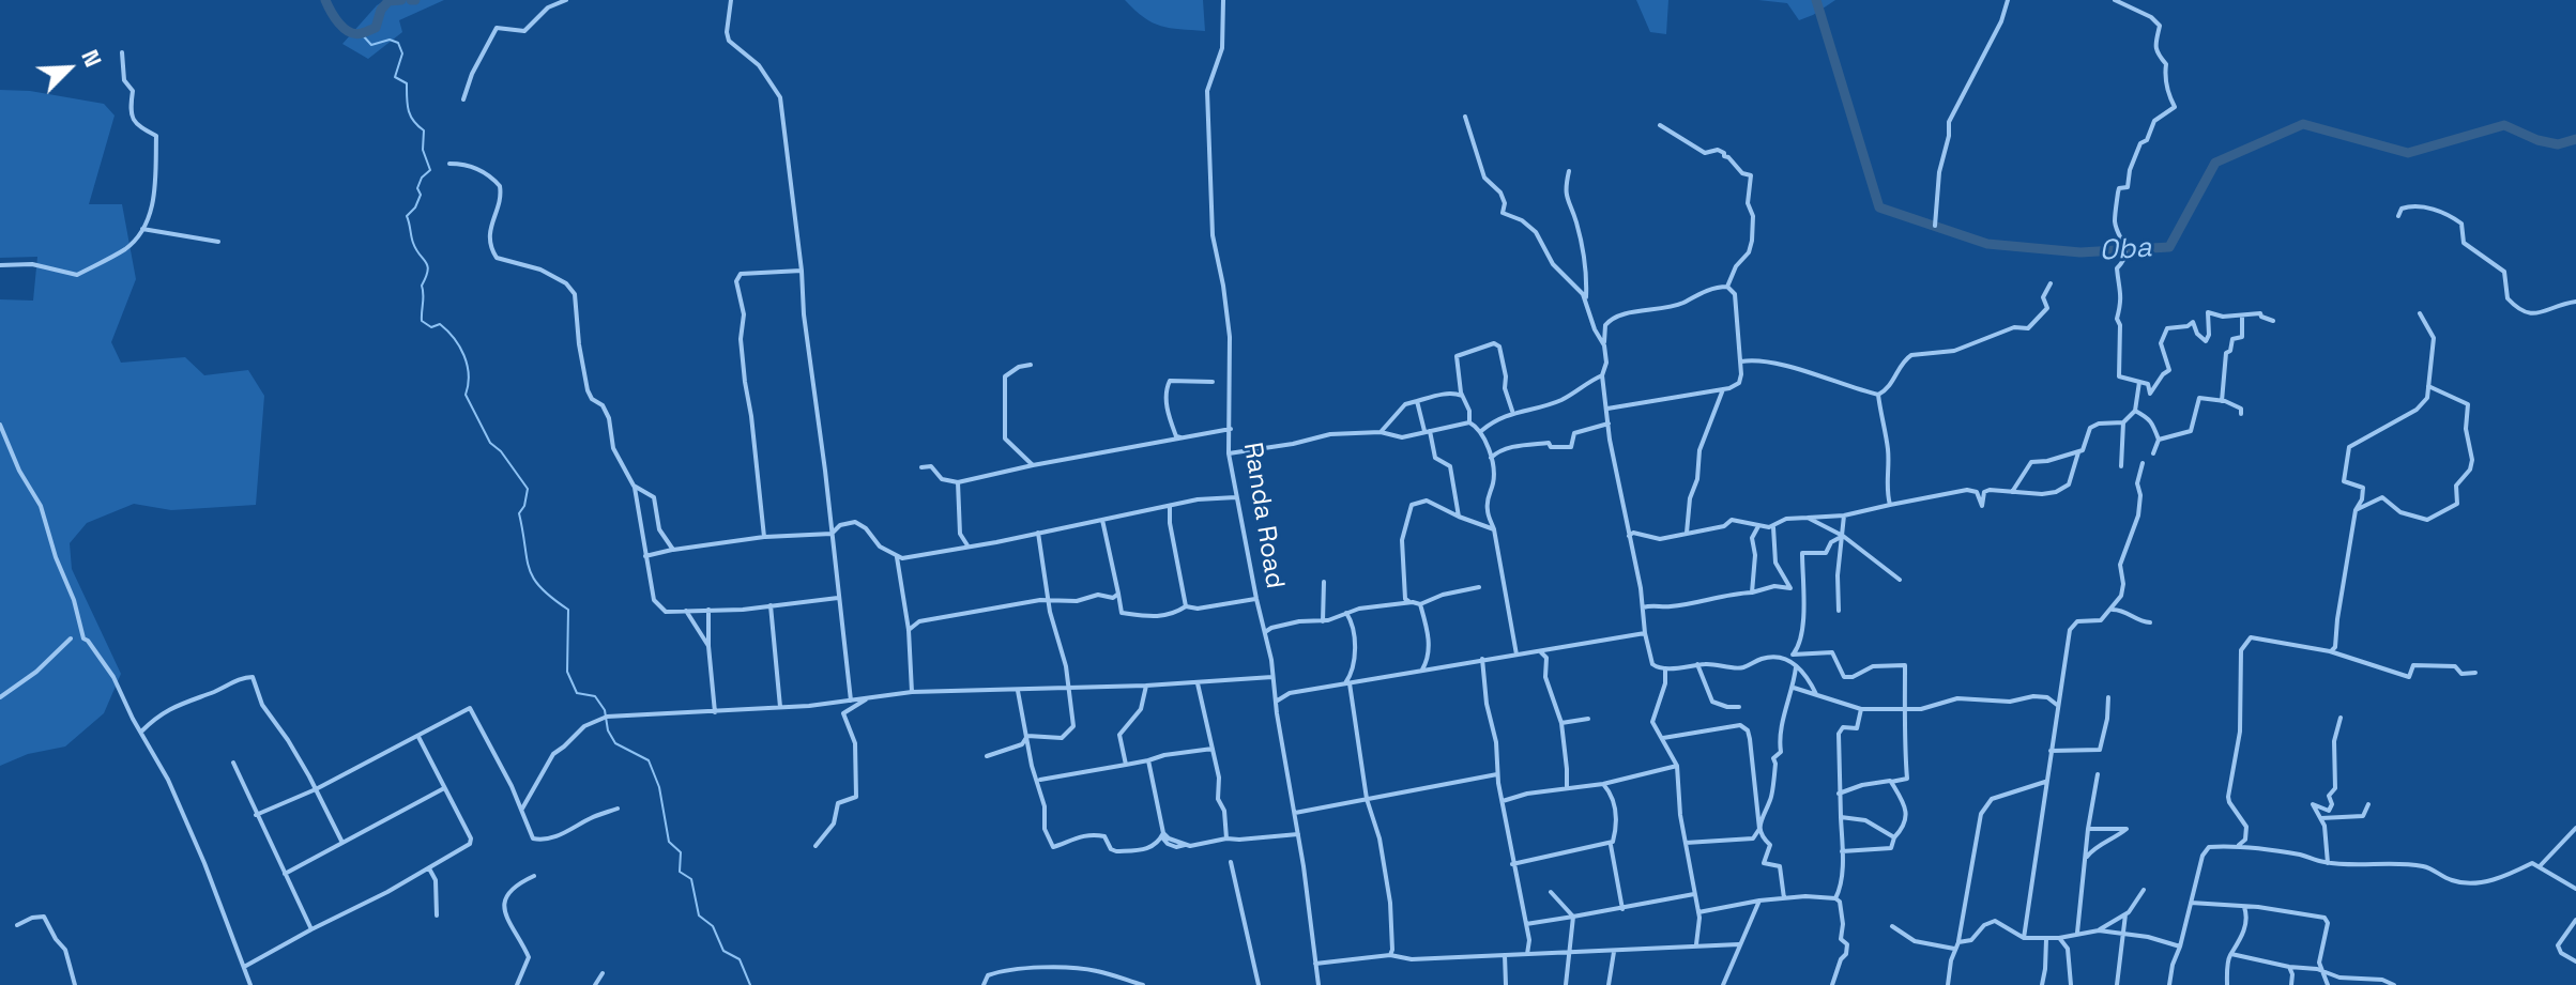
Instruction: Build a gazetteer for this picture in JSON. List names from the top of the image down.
{
  "streets": {
    "street": ["Randa Road"]
  },
  "water": ["Oba"],
  "north": "top right"
}
